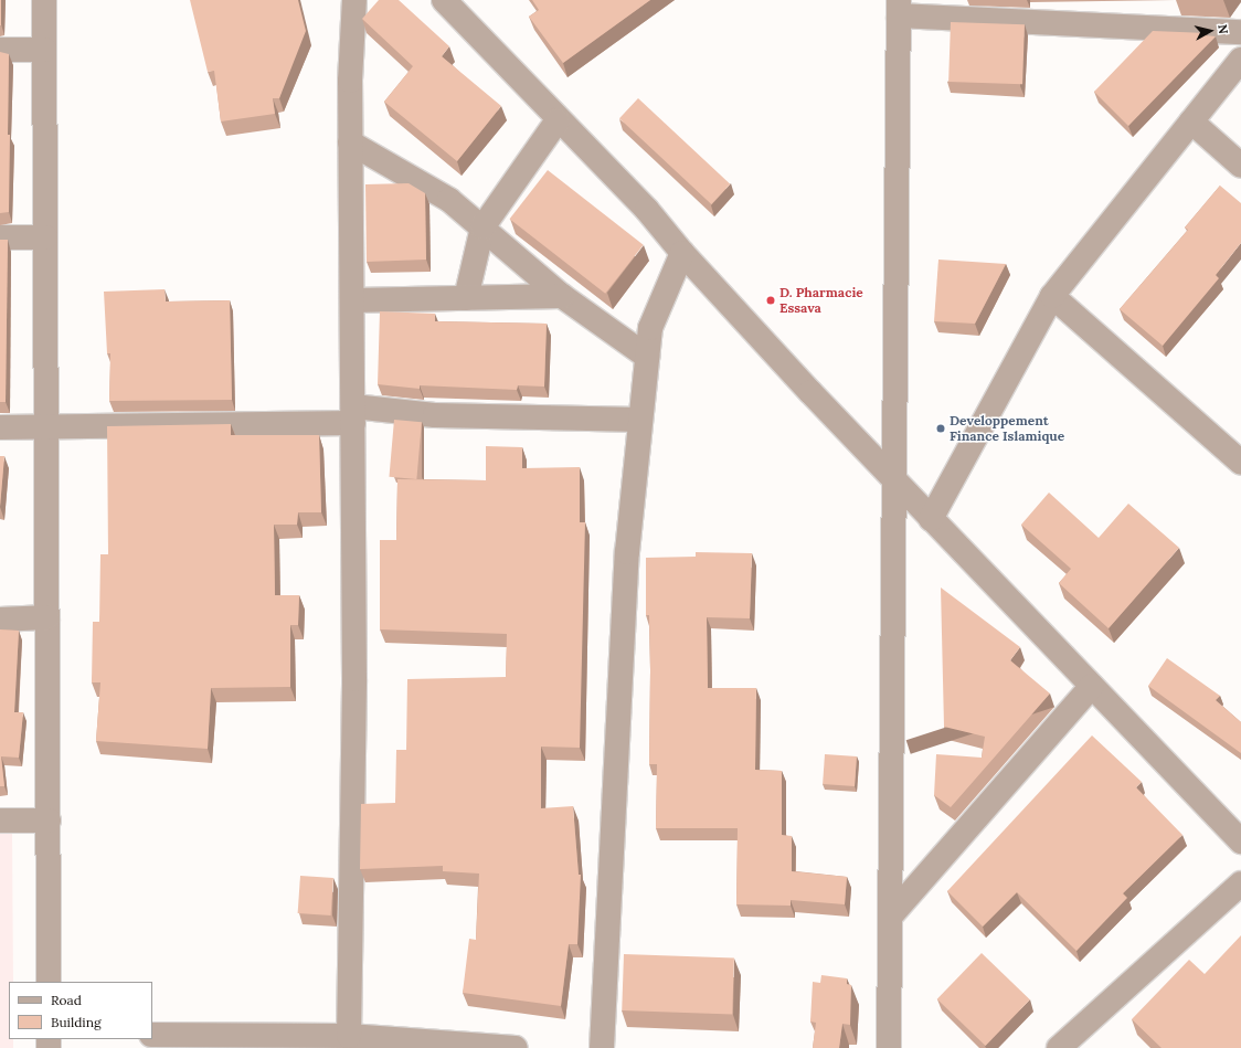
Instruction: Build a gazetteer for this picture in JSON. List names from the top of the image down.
{
  "places": ["D. Pharmacie Essava", "Developpement Finance Islamique"],
  "legend": ["Road", "Building"],
  "north": "right"
}
